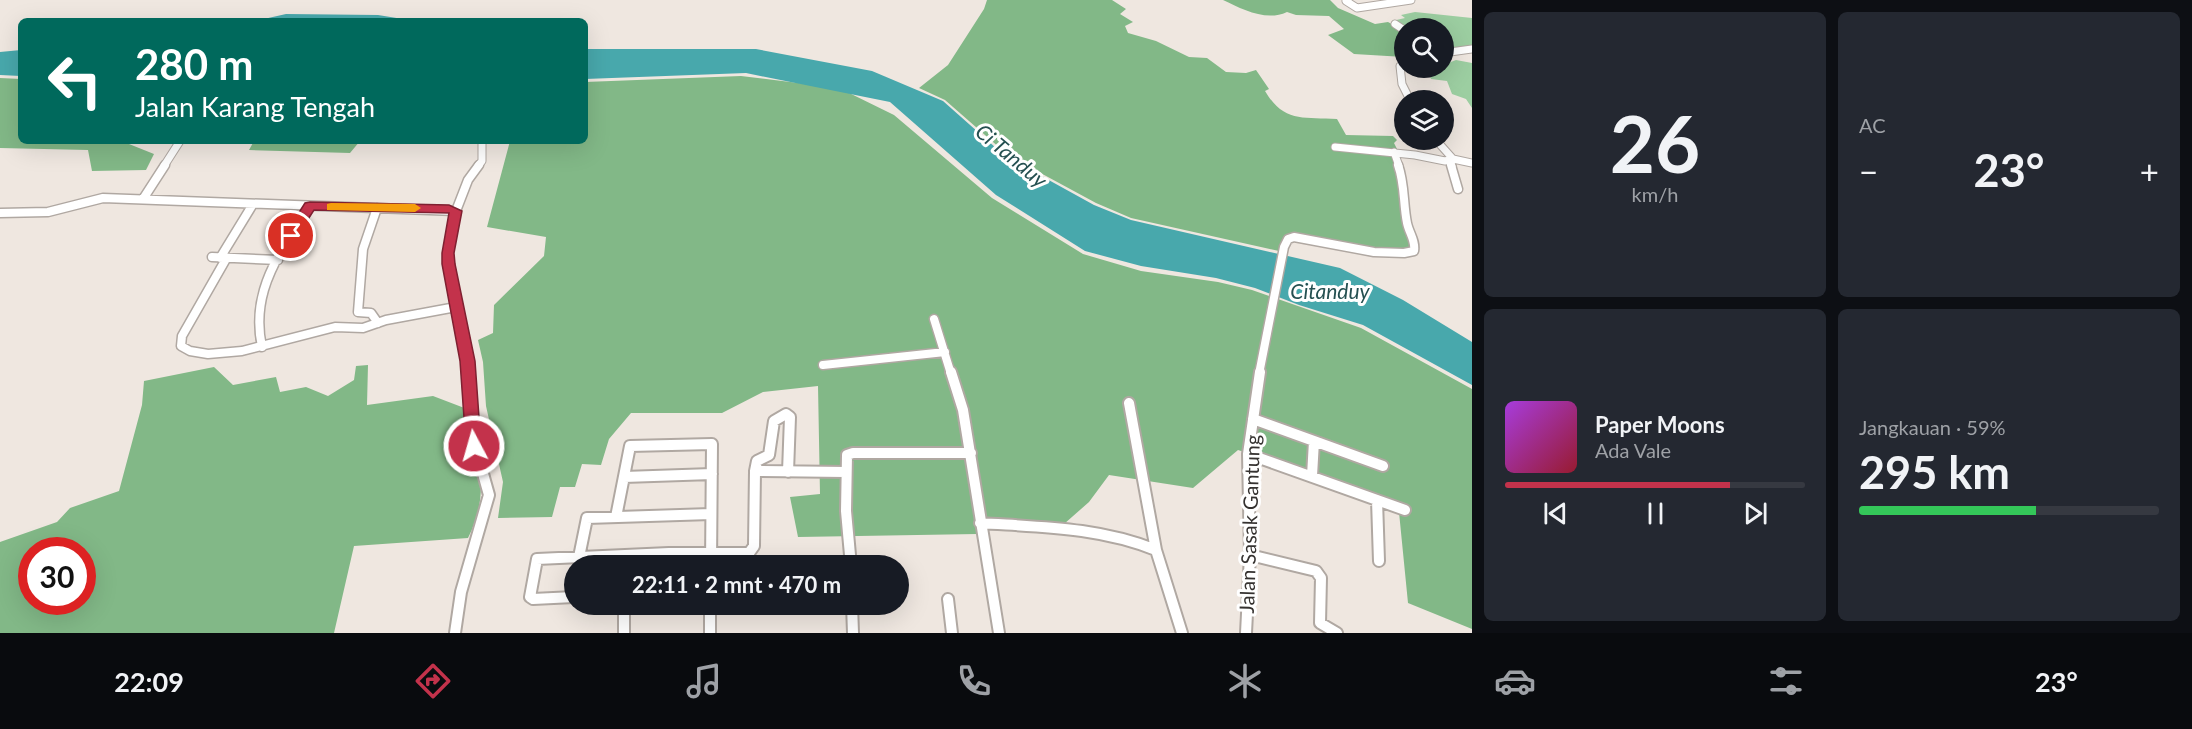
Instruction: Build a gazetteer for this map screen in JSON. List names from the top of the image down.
{
  "streets": {
    "street": ["Jalan Sasak Gantung"]
  },
  "water": ["Ci Tanduy", "Citanduy"],
  "page": {
    "tile": [
      ["26", "km/h"],
      "AC",
      ["Jangkauan · 59%", "295 km"]
    ],
    "turn": ["280 m", "Jalan Karang Tengah"],
    "heat": ["−", "23°", "+"],
    "song": ["Paper Moons", "Ada Vale"],
    "limit": "30",
    "trip": "22:11 · 2 mnt · 470 m",
    "tabs": ["22:09", "23°"]
  }
}
